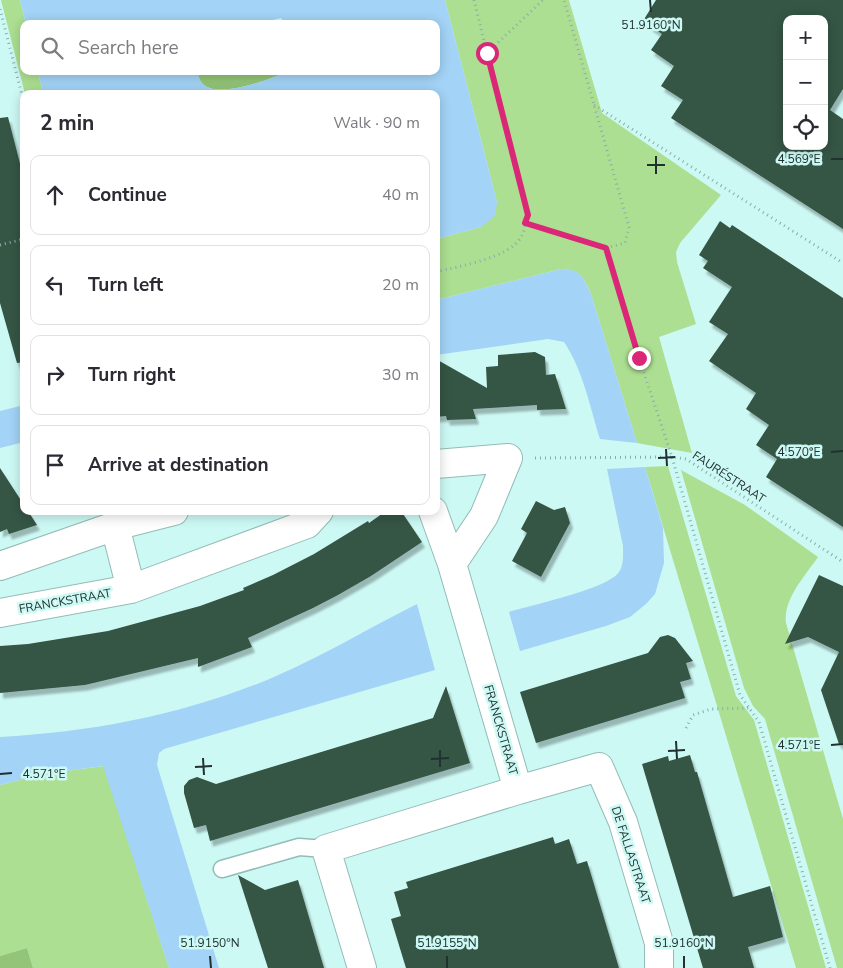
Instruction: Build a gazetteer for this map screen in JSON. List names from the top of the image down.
{
  "streets": {
    "street": ["FRANCKSTRAAT", "DE FALLASTRAAT"],
    "path": ["FAURÉSTRAAT"]
  },
  "crossings": [
    ["FRANCKSTRAAT", "DE FALLASTRAAT"]
  ],
  "page": {
    "map_buttons": ["+", "−"],
    "search": "Search here",
    "heading": ["2 min", "Walk · 90 m"],
    "list": [
      ["Continue", "40 m"],
      ["Turn left", "20 m"],
      ["Turn right", "30 m"],
      "Arrive at destination"
    ]
  },
  "coordinates": [
    "51.9160°N",
    "4.569°E",
    "4.570°E",
    "4.571°E",
    "51.9150°N",
    "51.9155°N"
  ]
}
